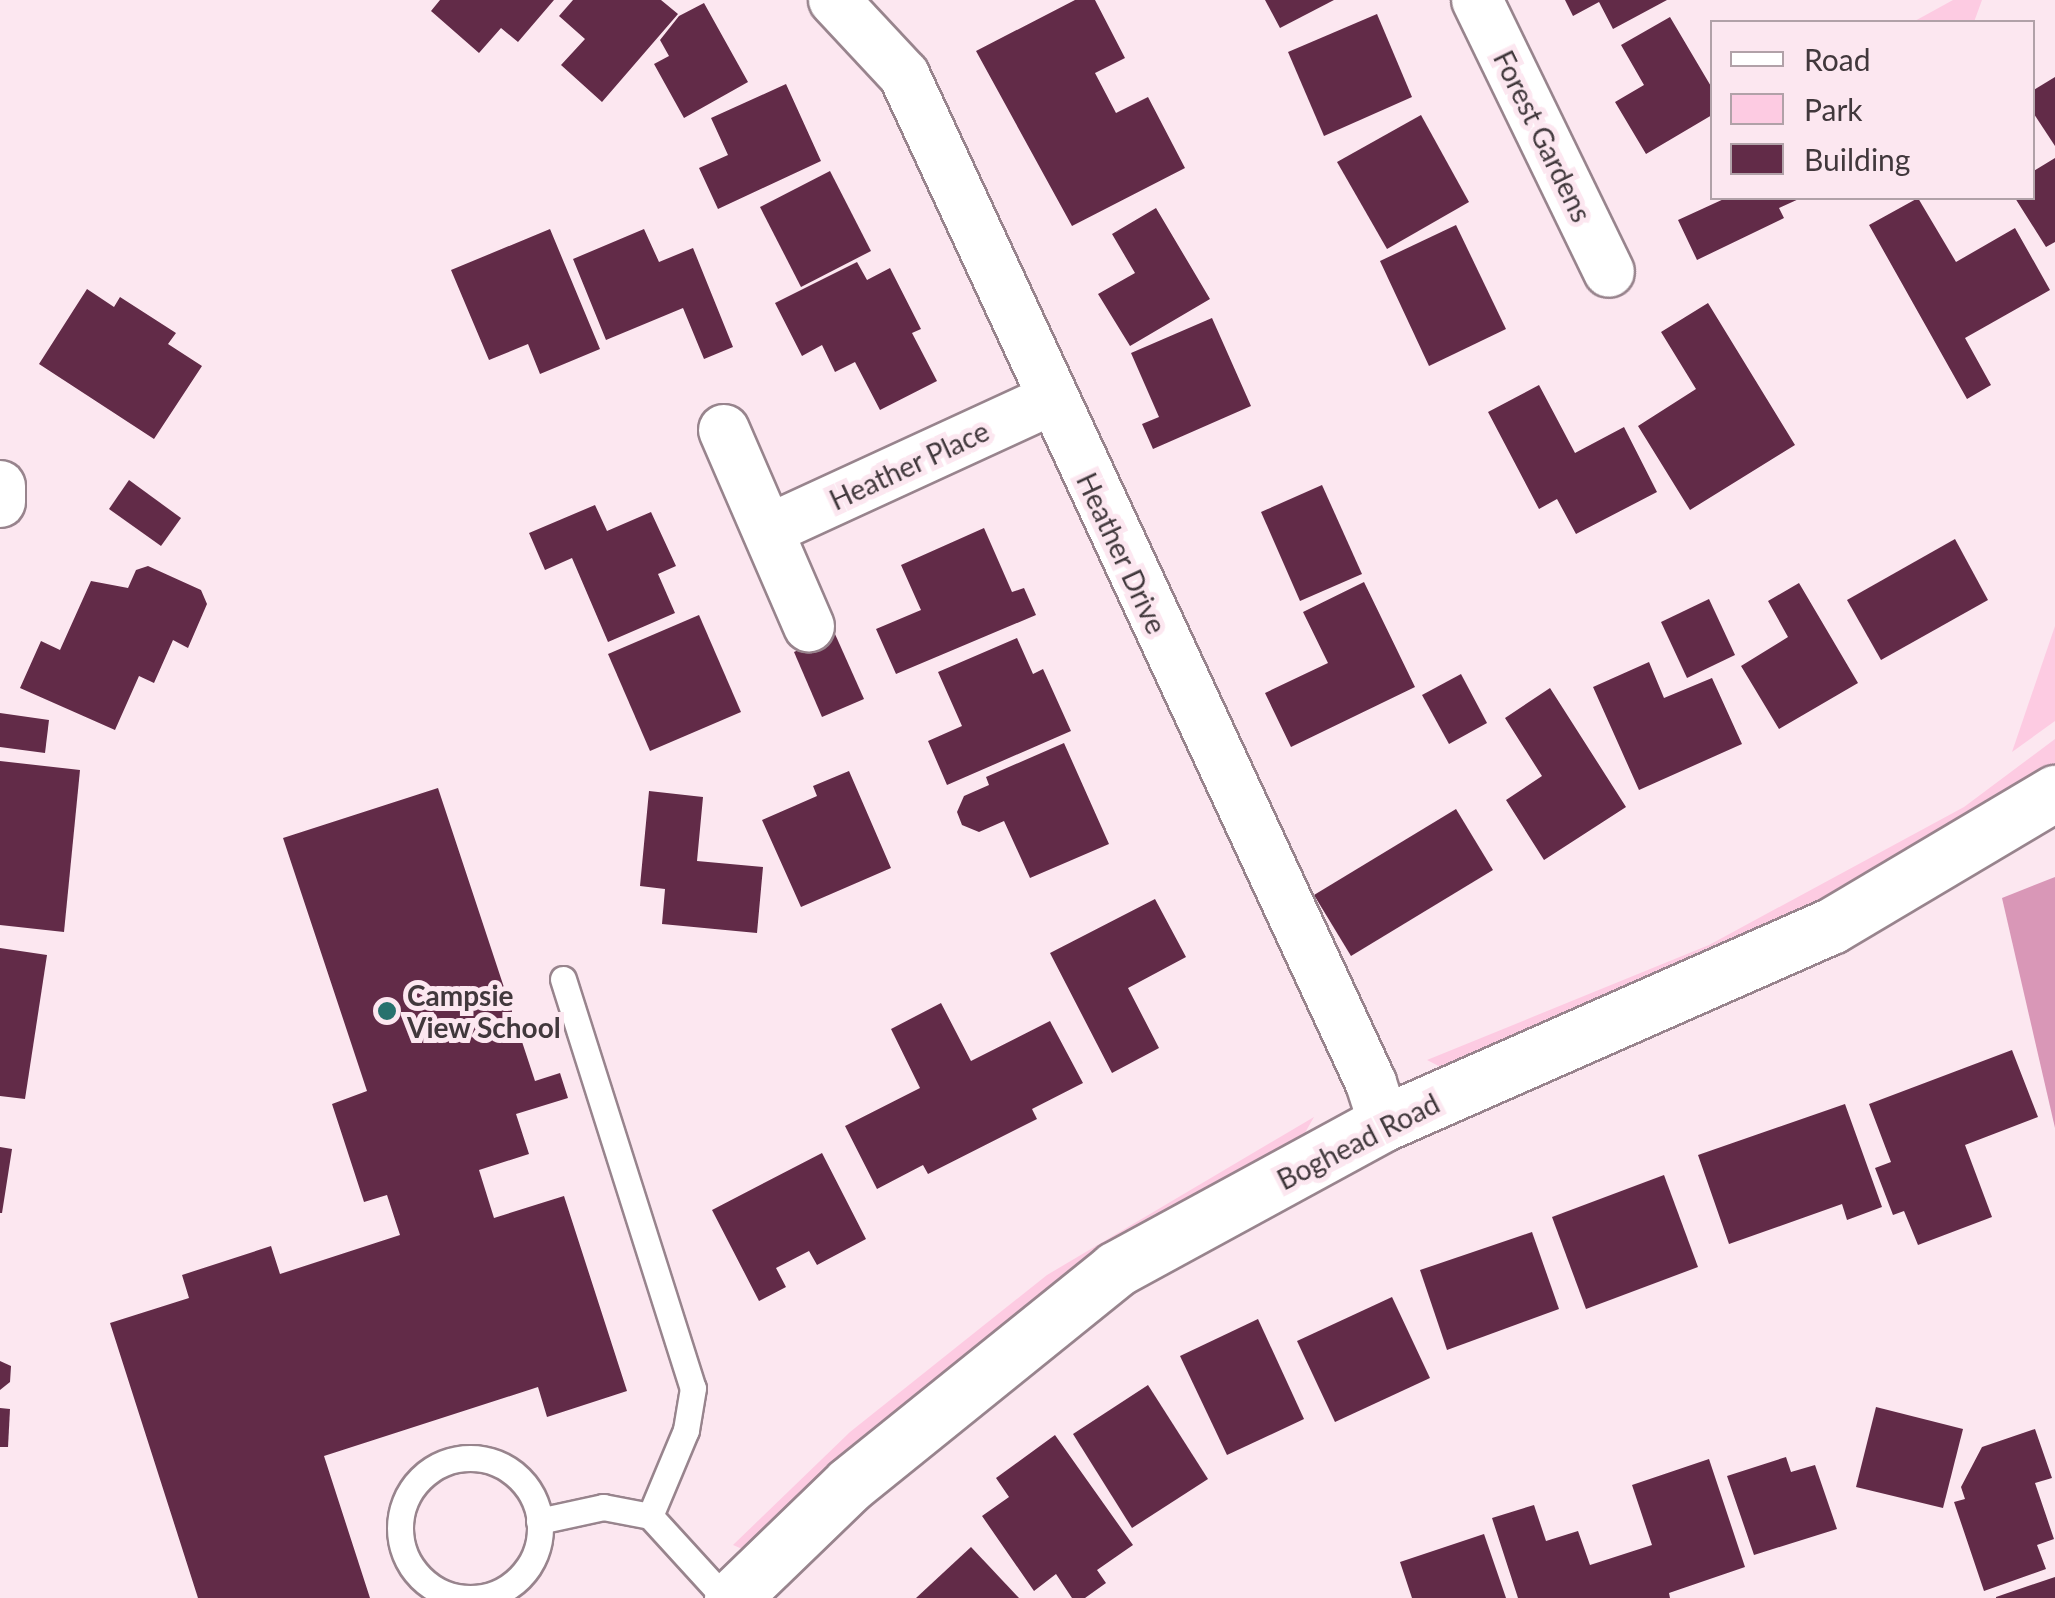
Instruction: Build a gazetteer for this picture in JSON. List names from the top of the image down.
{
  "streets": {
    "street": [
      "Forest Gardens",
      "Heather Place",
      "Heather Drive",
      "Boghead Road"
    ]
  },
  "crossings": [
    ["Heather Place", "Heather Drive"],
    ["Heather Drive", "Boghead Road"]
  ],
  "places": ["Campsie View School"],
  "legend": ["Road", "Park", "Building"]
}
